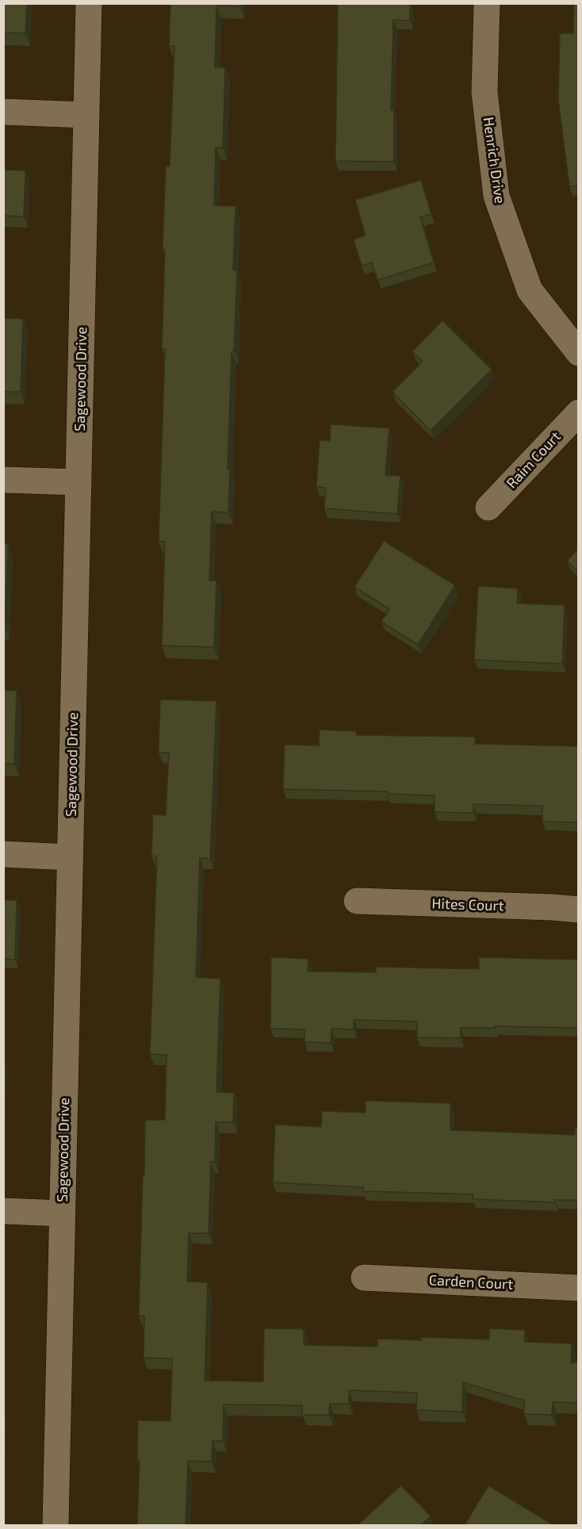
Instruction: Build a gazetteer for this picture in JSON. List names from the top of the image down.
{
  "streets": {
    "street": [
      "Henrich Drive",
      "Sagewood Drive",
      "Raim Court",
      "Hites Court",
      "Carden Court"
    ]
  }
}
